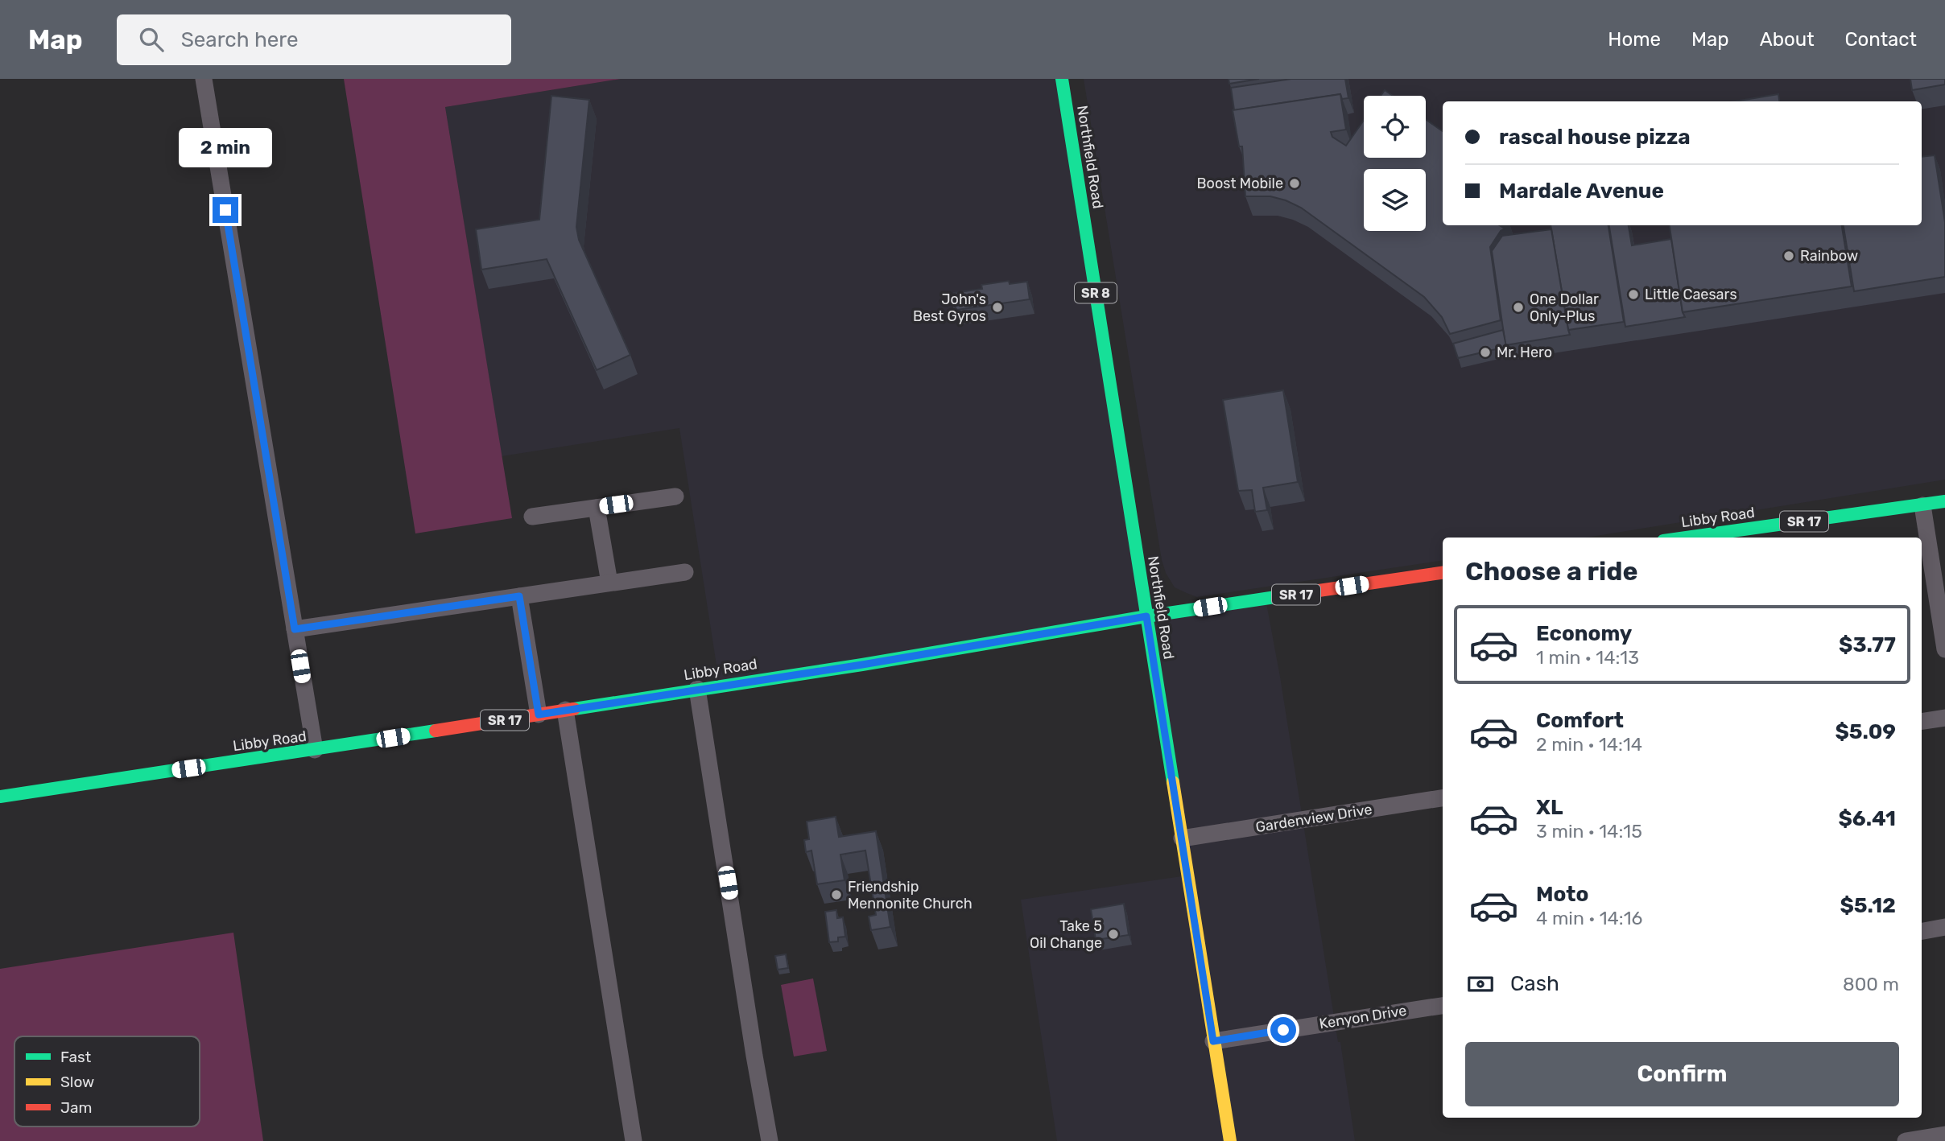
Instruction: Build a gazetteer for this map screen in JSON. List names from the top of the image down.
{
  "streets": {
    "main road": [
      "Northfield Road",
      "SR 8",
      "Libby Road",
      "SR 17"
    ],
    "street": ["Gardenview Drive", "Kenyon Drive"]
  },
  "crossings": [
    ["Northfield Road", "Libby Road"],
    ["Northfield Road", "Gardenview Drive"],
    ["Northfield Road", "Kenyon Drive"]
  ],
  "places": [
    "Boost Mobile",
    "Rainbow",
    "Little Caesars",
    "John's Best Gyros",
    "One Dollar Only-Plus",
    "Mr. Hero",
    "Friendship Mennonite Church",
    "Take 5 Oil Change"
  ],
  "legend": ["Fast", "Slow", "Jam"],
  "page": {
    "header": "Map",
    "search": "Search here",
    "nav": [
      "Home",
      "Map",
      "About",
      "Contact"
    ],
    "banner": ["rascal house pizza", "Mardale Avenue"],
    "bubble": "2 min",
    "heading": "Choose a ride",
    "list": [
      {
        "name": "Economy",
        "note": "1 min · 14:13",
        "value": "$3.77"
      },
      {
        "name": "Comfort",
        "note": "2 min · 14:14",
        "value": "$5.09"
      },
      {
        "name": "XL",
        "note": "3 min · 14:15",
        "value": "$6.41"
      },
      {
        "name": "Moto",
        "note": "4 min · 14:16",
        "value": "$5.12"
      }
    ],
    "pay": ["Cash", "800 m"],
    "buttons": "Confirm"
  }
}
